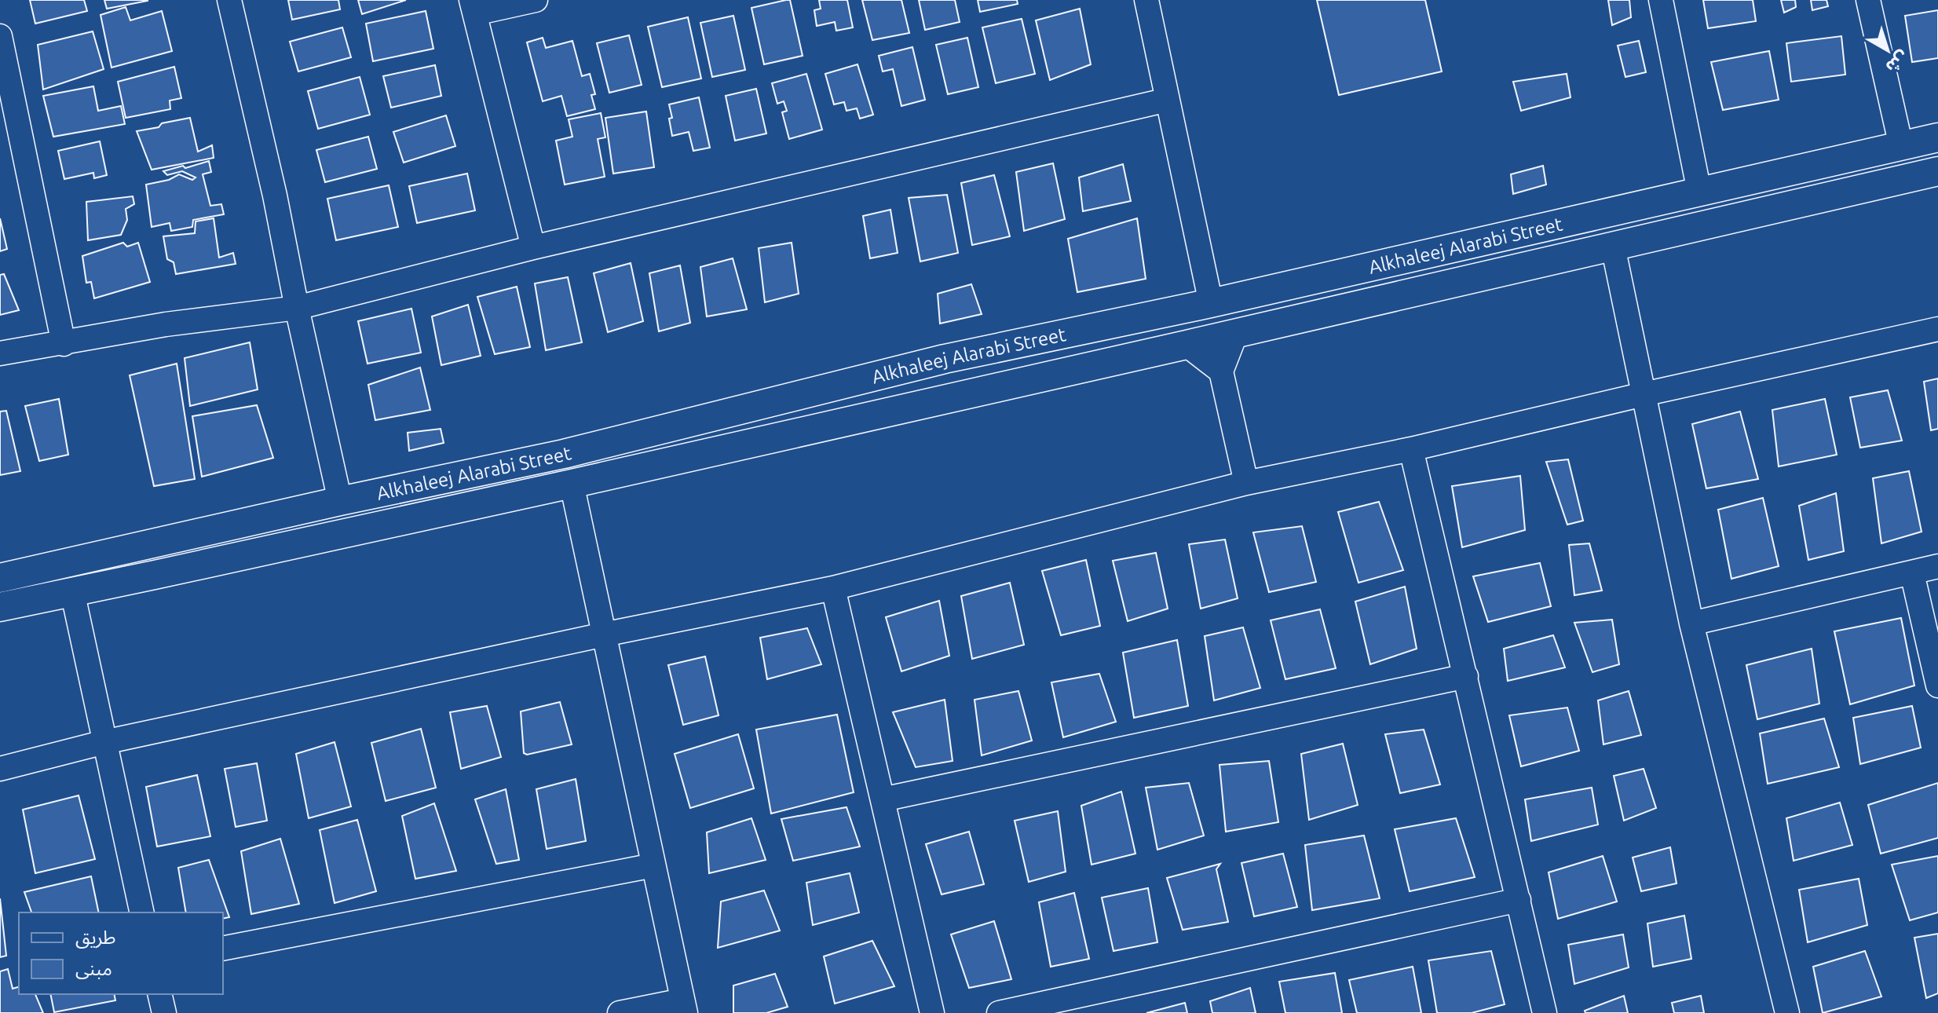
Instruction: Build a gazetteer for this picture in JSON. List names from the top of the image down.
{
  "streets": {
    "main road": ["Alkhaleej Alarabi Street"]
  },
  "legend": ["طريق", "مبنى"],
  "north": "bottom right"
}
